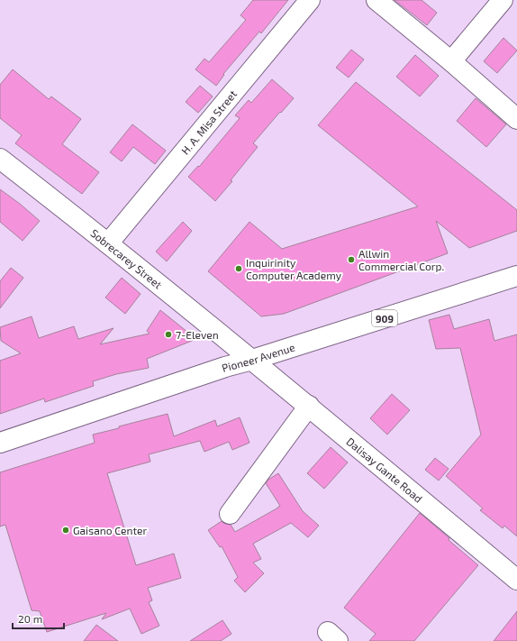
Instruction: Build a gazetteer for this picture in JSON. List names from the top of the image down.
{
  "streets": {
    "main road": [
      "H. A. Misa Street",
      "Sobrecarey Street",
      "909",
      "Pioneer Avenue",
      "Dalisay Gante Road"
    ]
  },
  "crossings": [
    ["H. A. Misa Street", "Sobrecarey Street"],
    ["Sobrecarey Street", "Pioneer Avenue"],
    ["Sobrecarey Street", "Dalisay Gante Road"],
    ["Pioneer Avenue", "Dalisay Gante Road"]
  ],
  "places": [
    "Allwin Commercial Corp.",
    "Inquirinity Computer Academy",
    "7-Eleven",
    "Gaisano Center"
  ],
  "scale_bar": "20 m"
}
